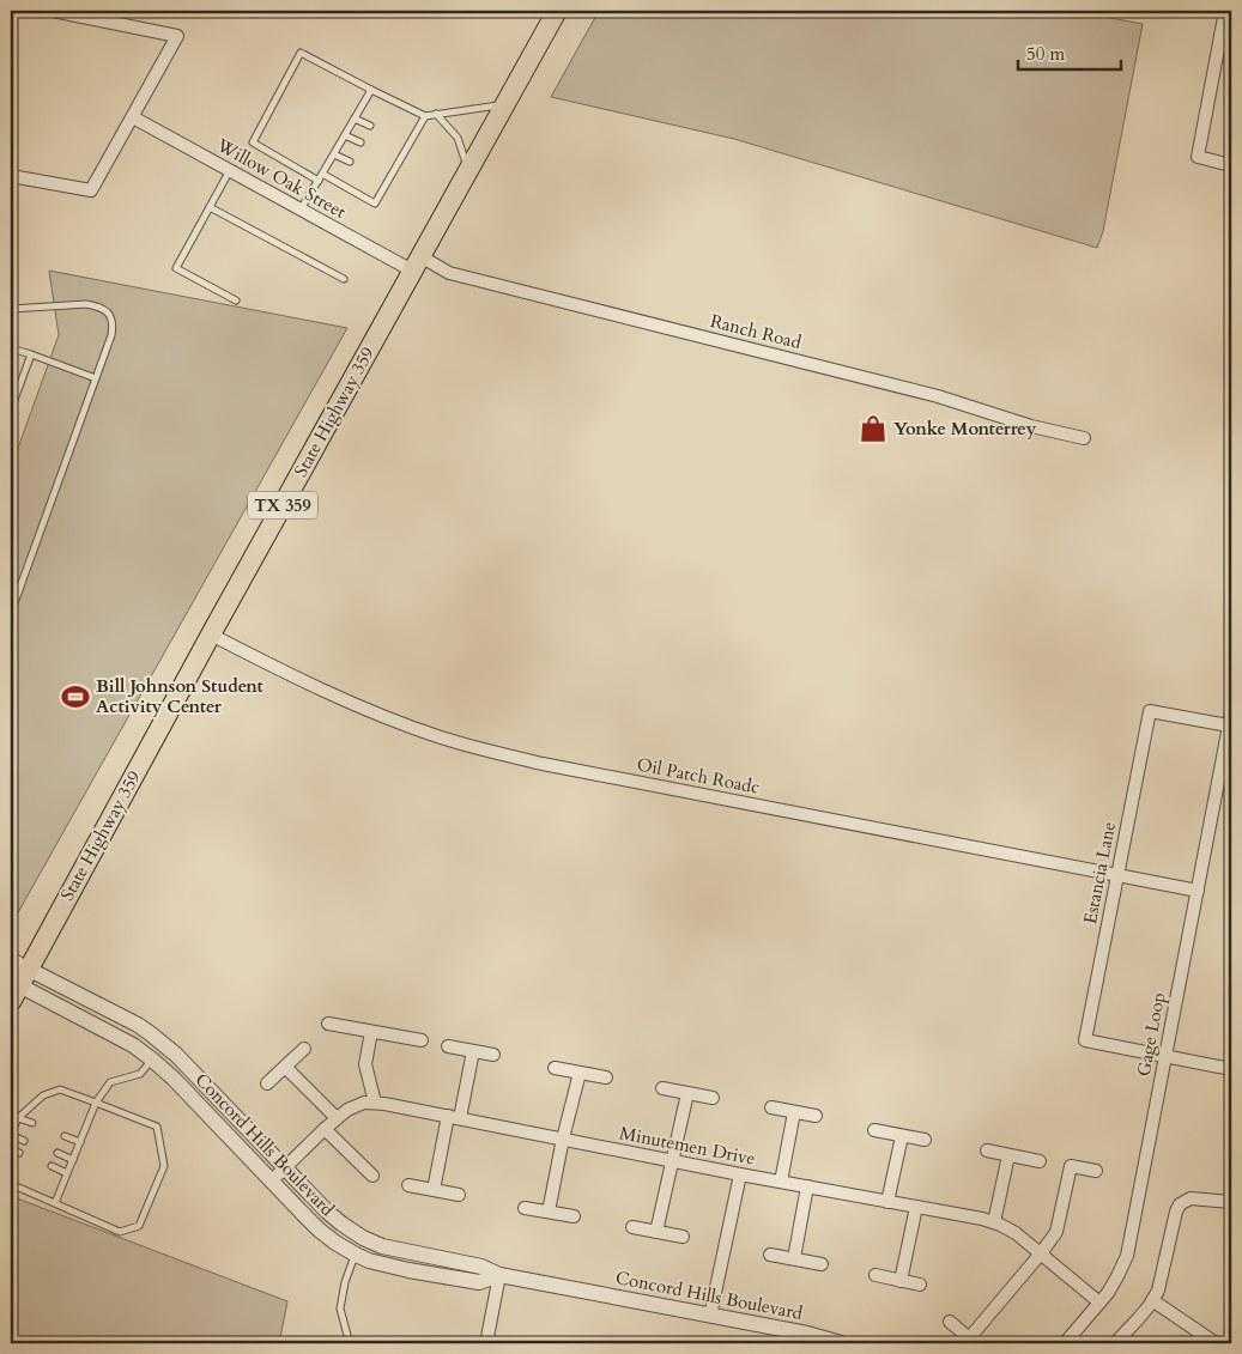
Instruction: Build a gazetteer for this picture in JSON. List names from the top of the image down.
{
  "streets": {
    "main road": ["State Highway 359", "TX 359"],
    "street": [
      "Willow Oak Street",
      "Ranch Road",
      "Oil Patch Roadc",
      "Estancia Lane",
      "Gage Loop",
      "Concord Hills Boulevard",
      "Minutemen Drive"
    ]
  },
  "crossings": [
    ["Willow Oak Street", "Ranch Road"],
    ["Willow Oak Street", "State Highway 359"],
    ["Ranch Road", "State Highway 359"],
    ["State Highway 359", "Oil Patch Roadc"],
    ["State Highway 359", "Concord Hills Boulevard"],
    ["Oil Patch Roadc", "Estancia Lane"],
    ["Oil Patch Roadc", "Gage Loop"],
    ["Estancia Lane", "Gage Loop"],
    ["Gage Loop", "Minutemen Drive"],
    ["Concord Hills Boulevard", "Minutemen Drive"]
  ],
  "places": {
    "shop": ["Yonke Monterrey"],
    "sports": ["Bill Johnson Student Activity Center"]
  },
  "scale_bar": "50 m"
}
